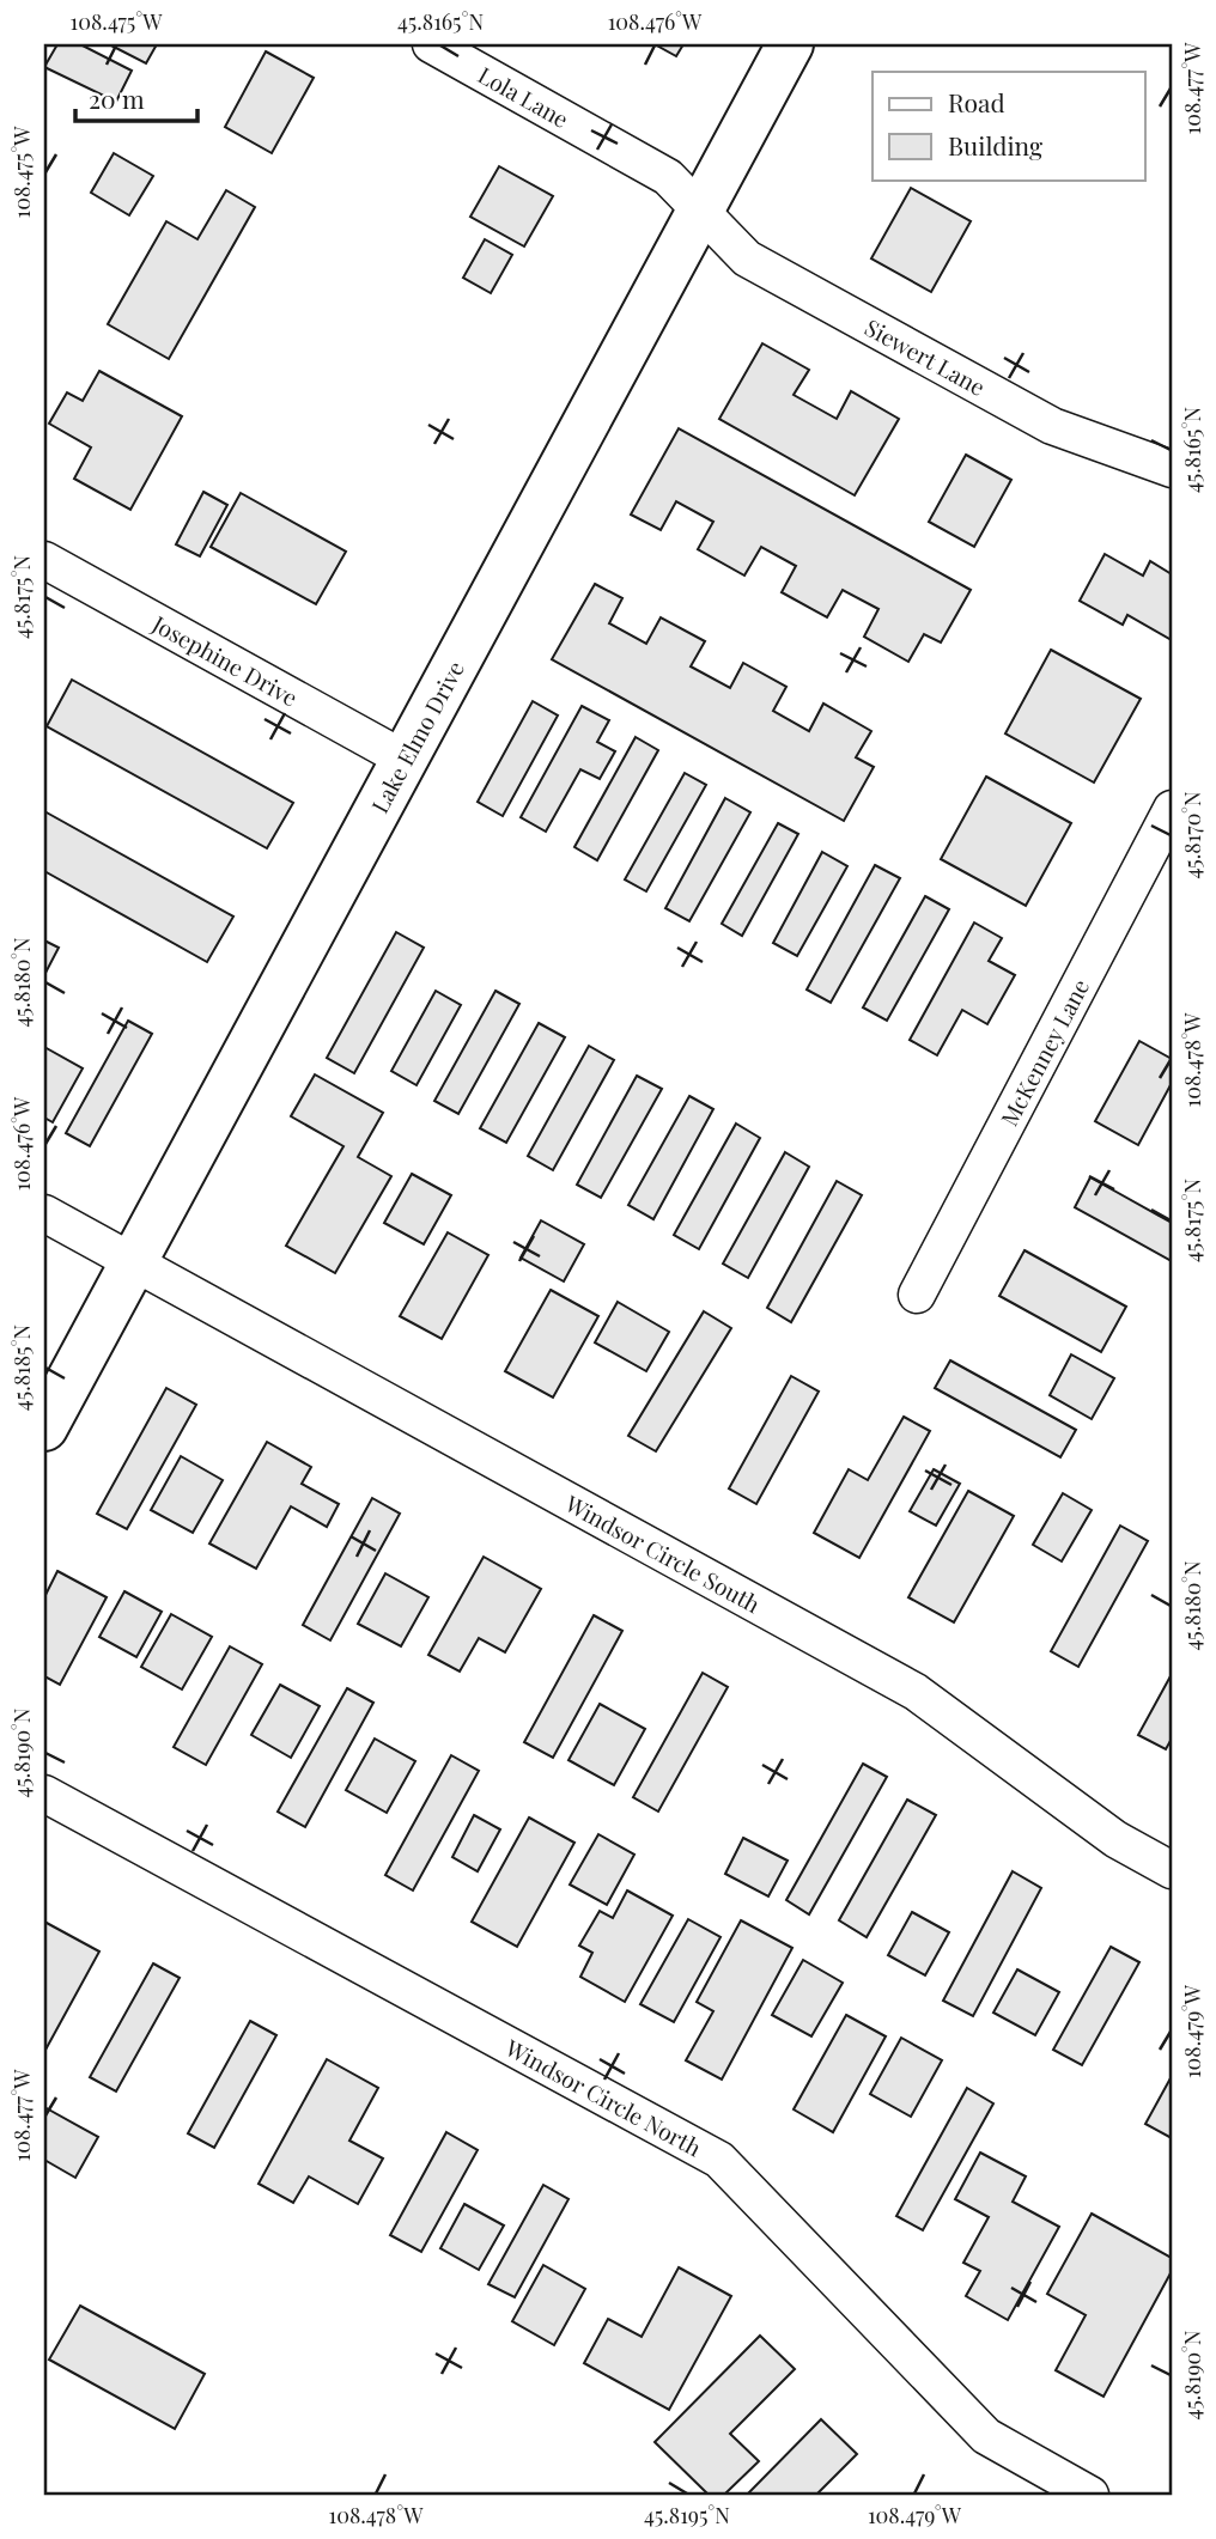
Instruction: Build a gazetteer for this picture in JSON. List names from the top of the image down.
{
  "streets": {
    "main road": ["Lake Elmo Drive"],
    "street": [
      "Lola Lane",
      "Siewert Lane",
      "Josephine Drive",
      "McKenney Lane",
      "Windsor Circle South",
      "Windsor Circle North"
    ]
  },
  "crossings": [
    ["Lola Lane", "Siewert Lane"],
    ["Lola Lane", "Lake Elmo Drive"],
    ["Siewert Lane", "Lake Elmo Drive"],
    ["Josephine Drive", "Lake Elmo Drive"],
    ["Lake Elmo Drive", "Windsor Circle South"]
  ],
  "legend": ["Road", "Building"],
  "scale_bar": "20 m",
  "coordinates": [
    "108.475°W",
    "45.8165°N",
    "108.476°W",
    "108.477°W",
    "45.8175°N",
    "45.8170°N",
    "45.8180°N",
    "108.478°W",
    "45.8185°N",
    "45.8190°N",
    "108.479°W",
    "45.8195°N"
  ]
}
